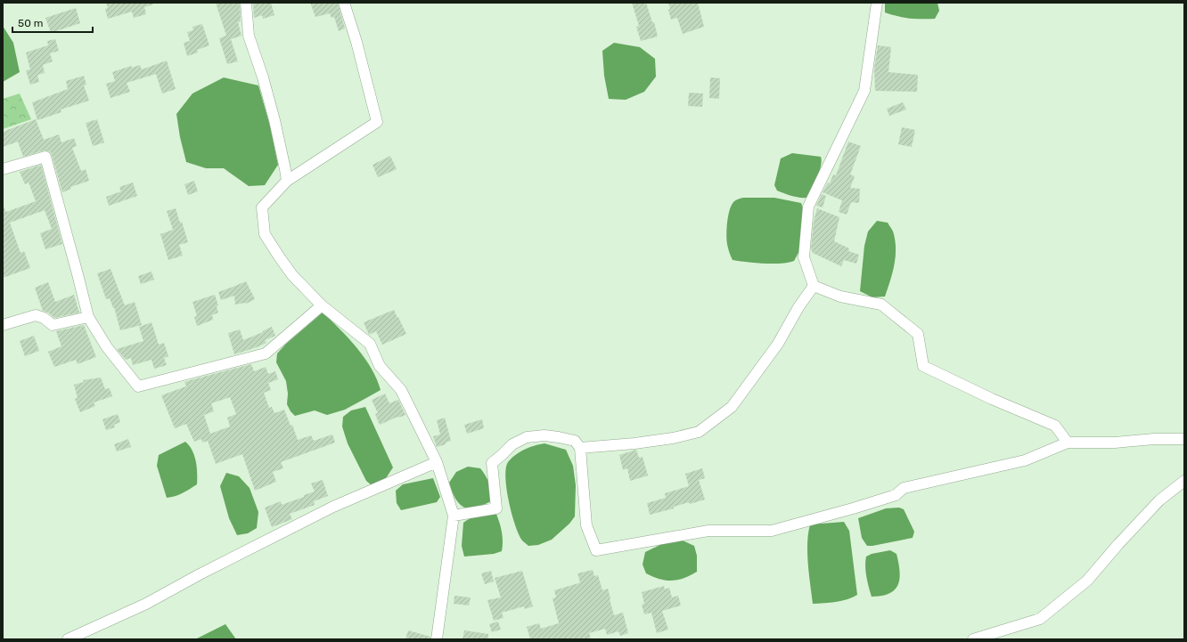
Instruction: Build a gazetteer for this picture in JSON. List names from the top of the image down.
{
  "scale_bar": "50 m"
}
